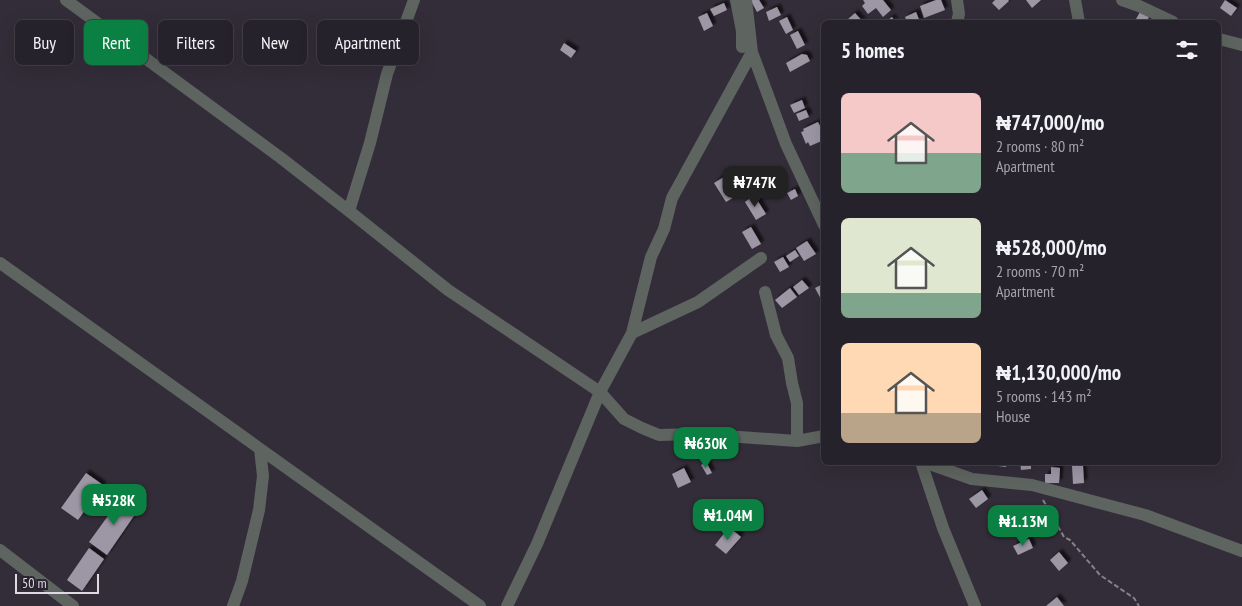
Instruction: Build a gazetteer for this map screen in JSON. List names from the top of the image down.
{
  "scale_bar": "50 m",
  "page": {
    "chip": [
      "Buy",
      "Rent",
      "Filters",
      "New",
      "Apartment"
    ],
    "heading": "5 homes",
    "list": [
      {
        "name": "₦747,000/mo",
        "note": "2 rooms · 80 m² · Apartment"
      },
      {
        "name": "₦528,000/mo",
        "note": "2 rooms · 70 m² · Apartment"
      },
      {
        "name": "₦1,130,000/mo",
        "note": "5 rooms · 143 m² · House"
      }
    ],
    "price": [
      "₦747K",
      "₦630K",
      "₦528K",
      "₦1.04M",
      "₦1.13M"
    ],
    "scale": "50 m"
  }
}
